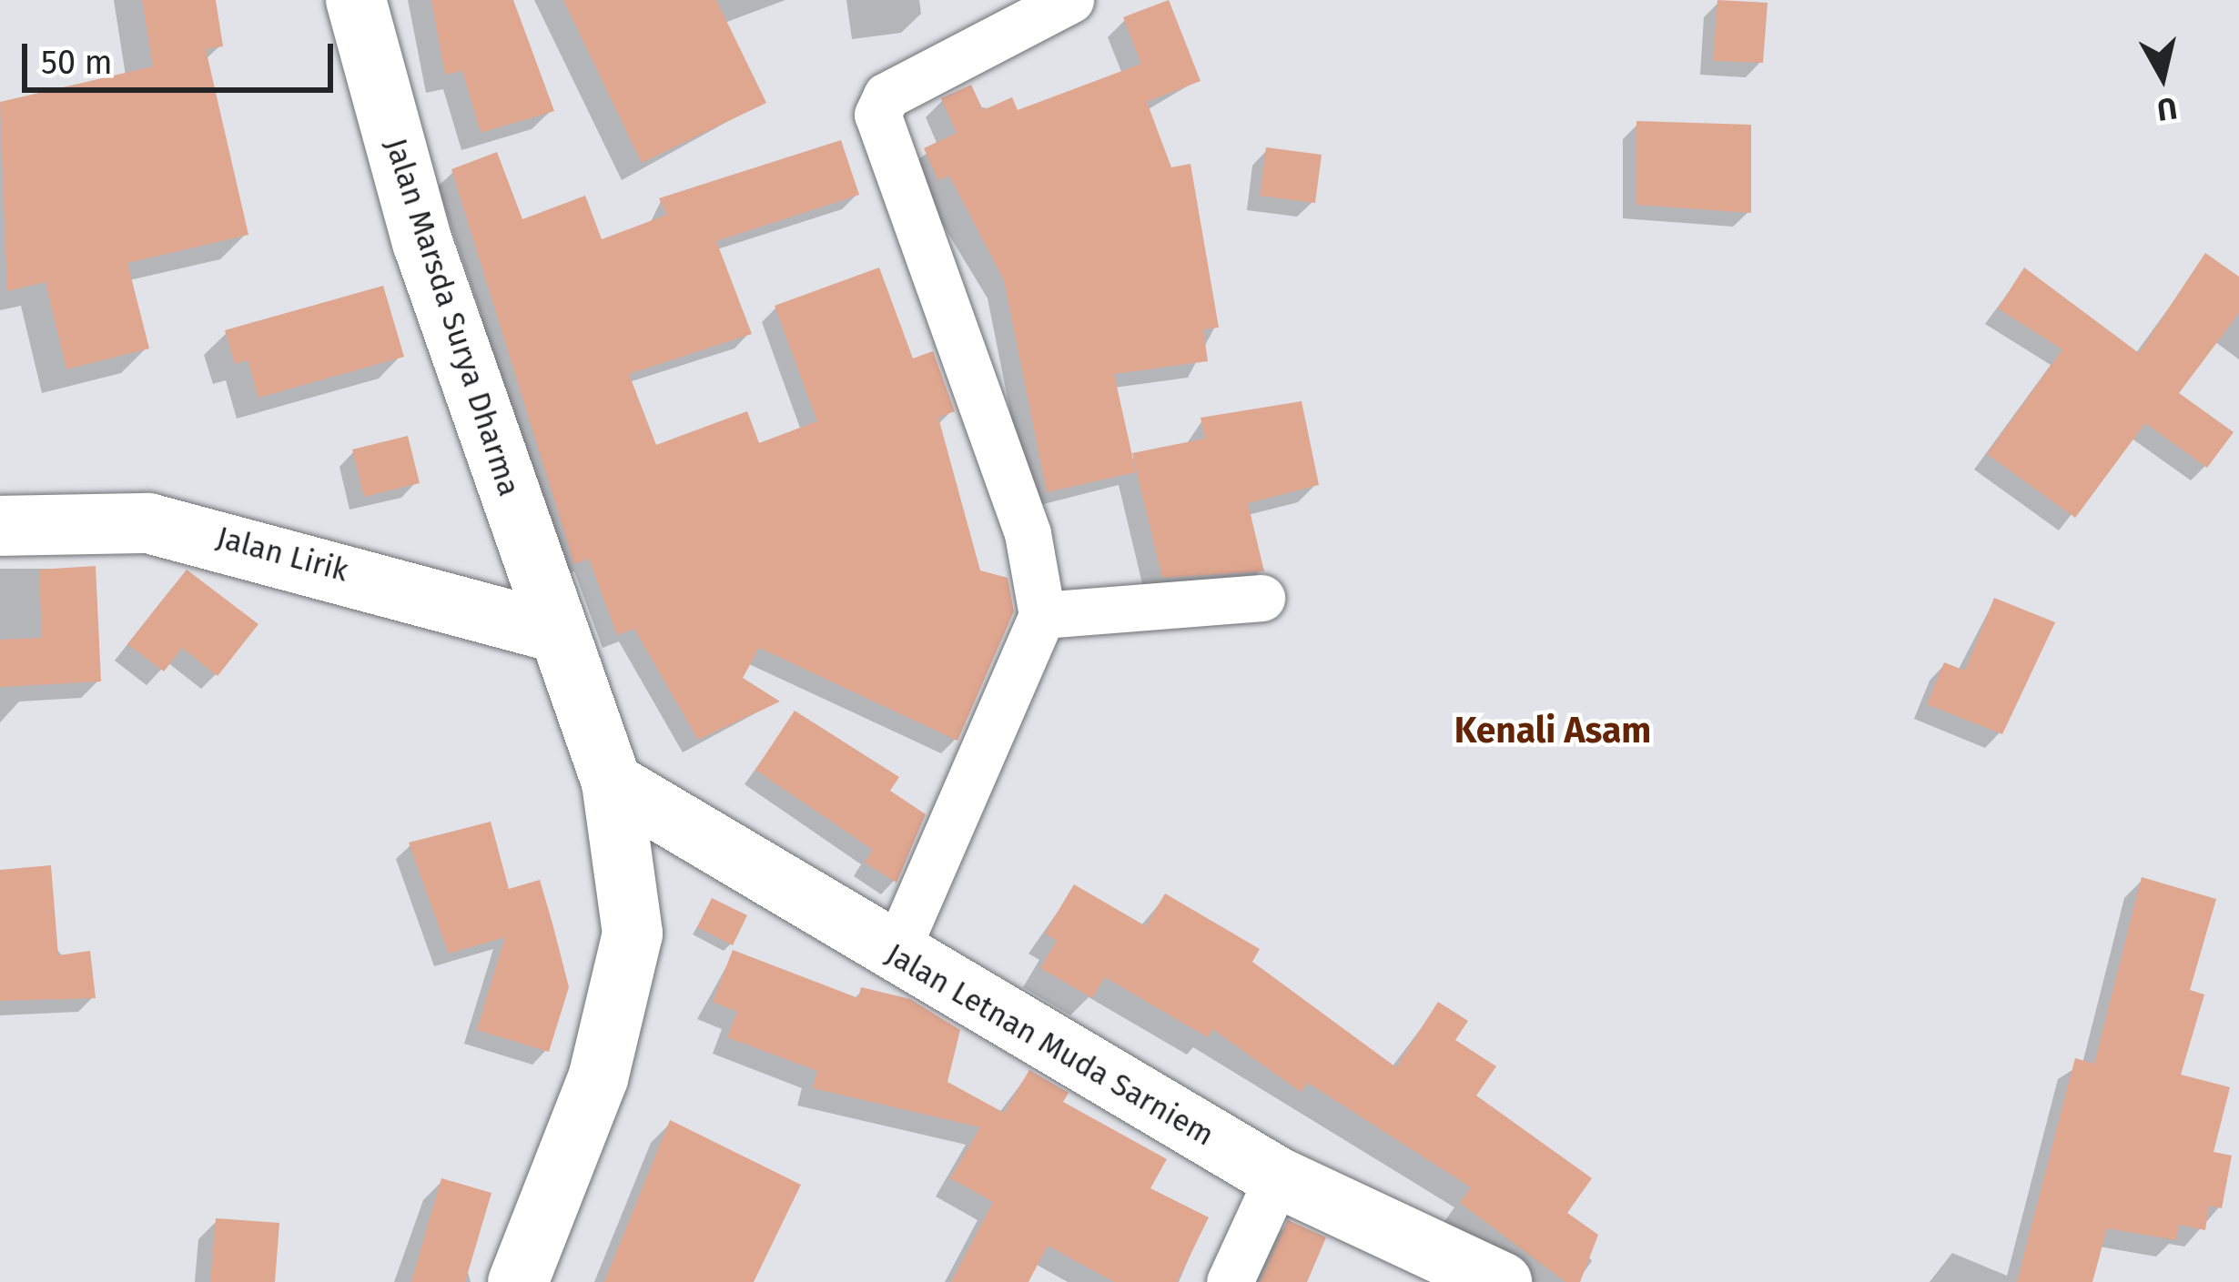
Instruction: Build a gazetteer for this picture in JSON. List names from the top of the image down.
{
  "streets": {
    "main road": ["Jalan Marsda Surya Dharma", "Jalan Lirik", "Jalan Letnan Muda Sarniem"]
  },
  "crossings": [
    ["Jalan Marsda Surya Dharma", "Jalan Lirik"],
    ["Jalan Marsda Surya Dharma", "Jalan Letnan Muda Sarniem"]
  ],
  "districts": ["Kenali Asam"],
  "scale_bar": "50 m",
  "north": "bottom"
}
